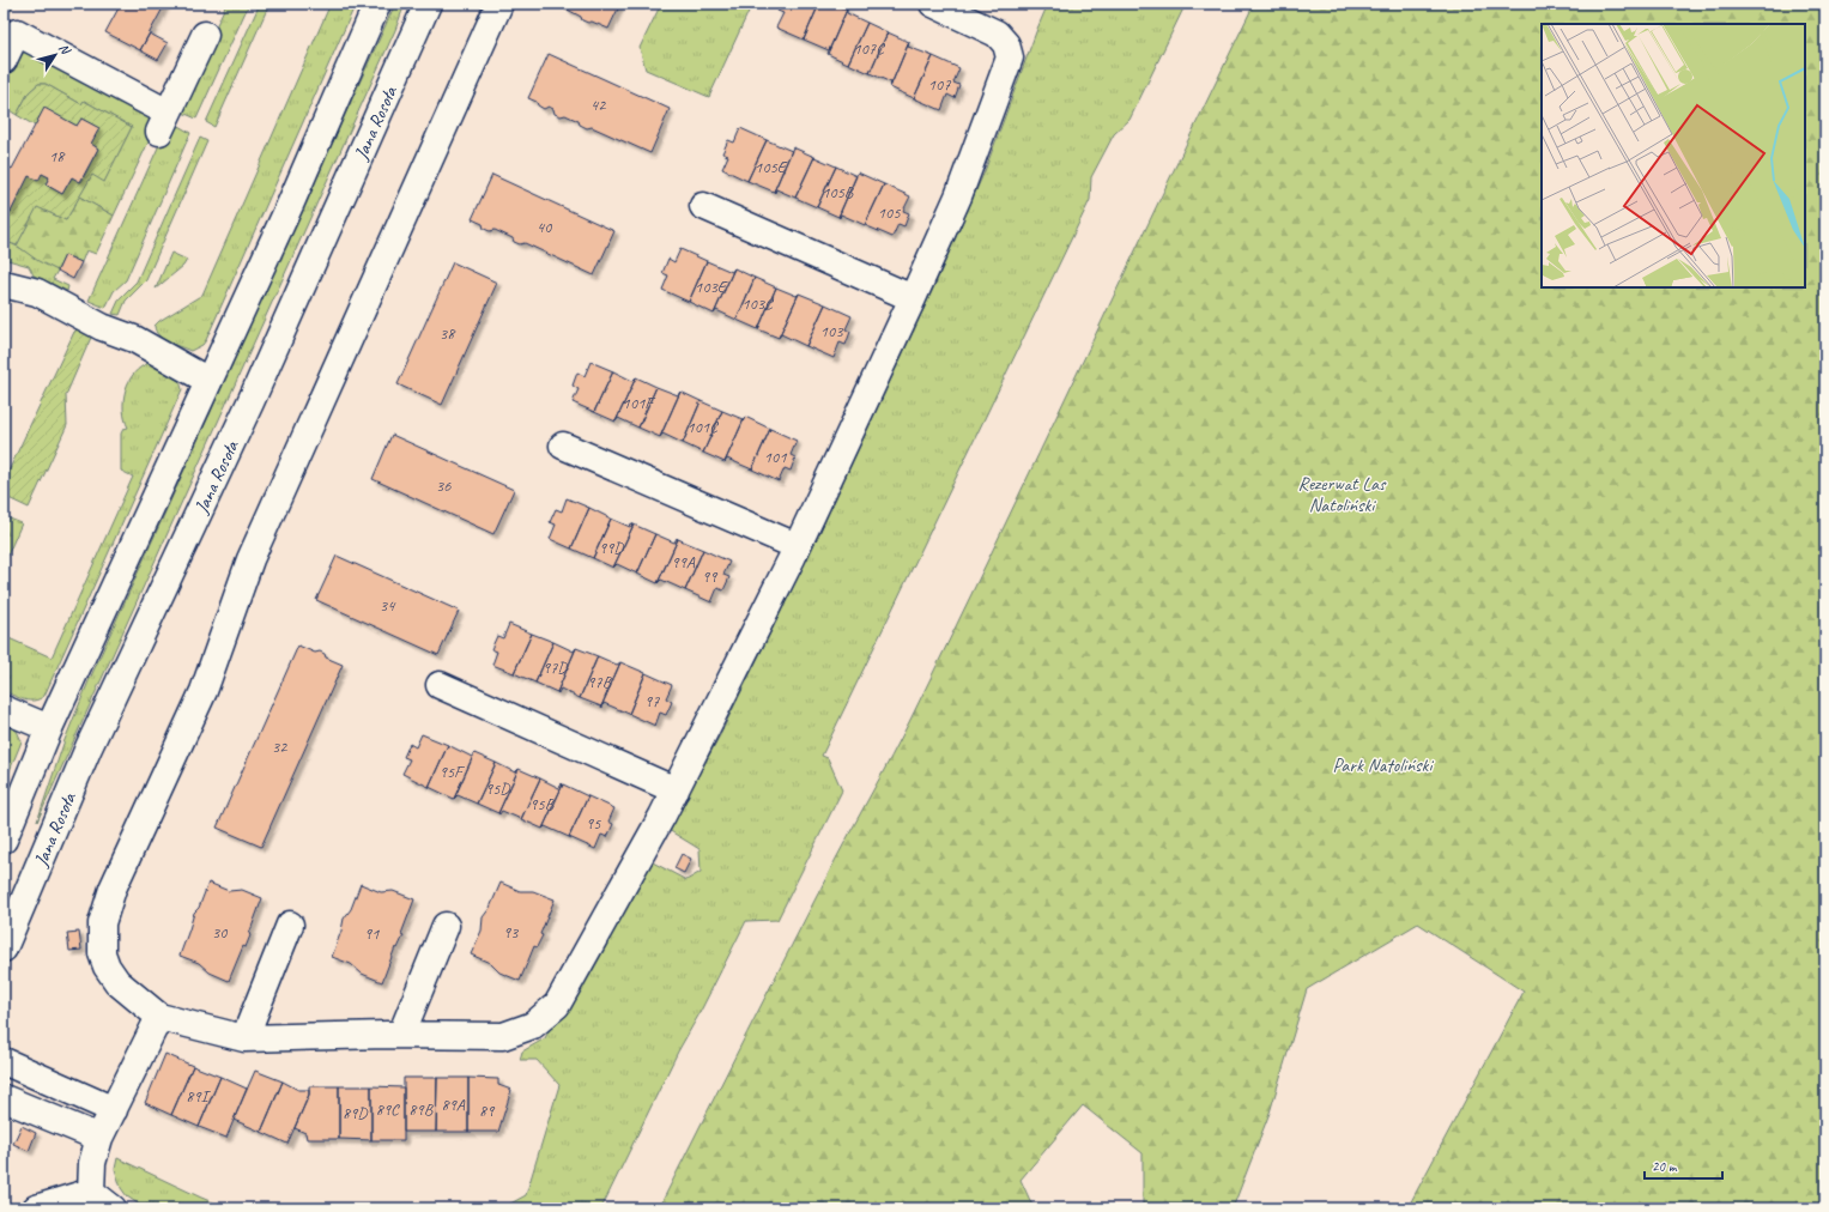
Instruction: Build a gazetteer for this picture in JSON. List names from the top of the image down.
{
  "streets": {
    "street": ["Jana Rosoła"]
  },
  "parks": ["Rezerwat Las Natoliński", "Park Natoliński"],
  "house_numbers": [
    "107C",
    "107",
    "42",
    "18",
    "105E",
    "105B",
    "105",
    "40",
    "103E",
    "103C",
    "103",
    "38",
    "101F",
    "101C",
    "101",
    "36",
    "99D",
    "99A",
    "99",
    "34",
    "97D",
    "97B",
    "97",
    "32",
    "95F",
    "95D",
    "95B",
    "95",
    "30",
    "93",
    "91",
    "89I",
    "89A",
    "89C",
    "89B",
    "89",
    "89D"
  ],
  "scale_bar": "20 m",
  "north": "top right"
}
